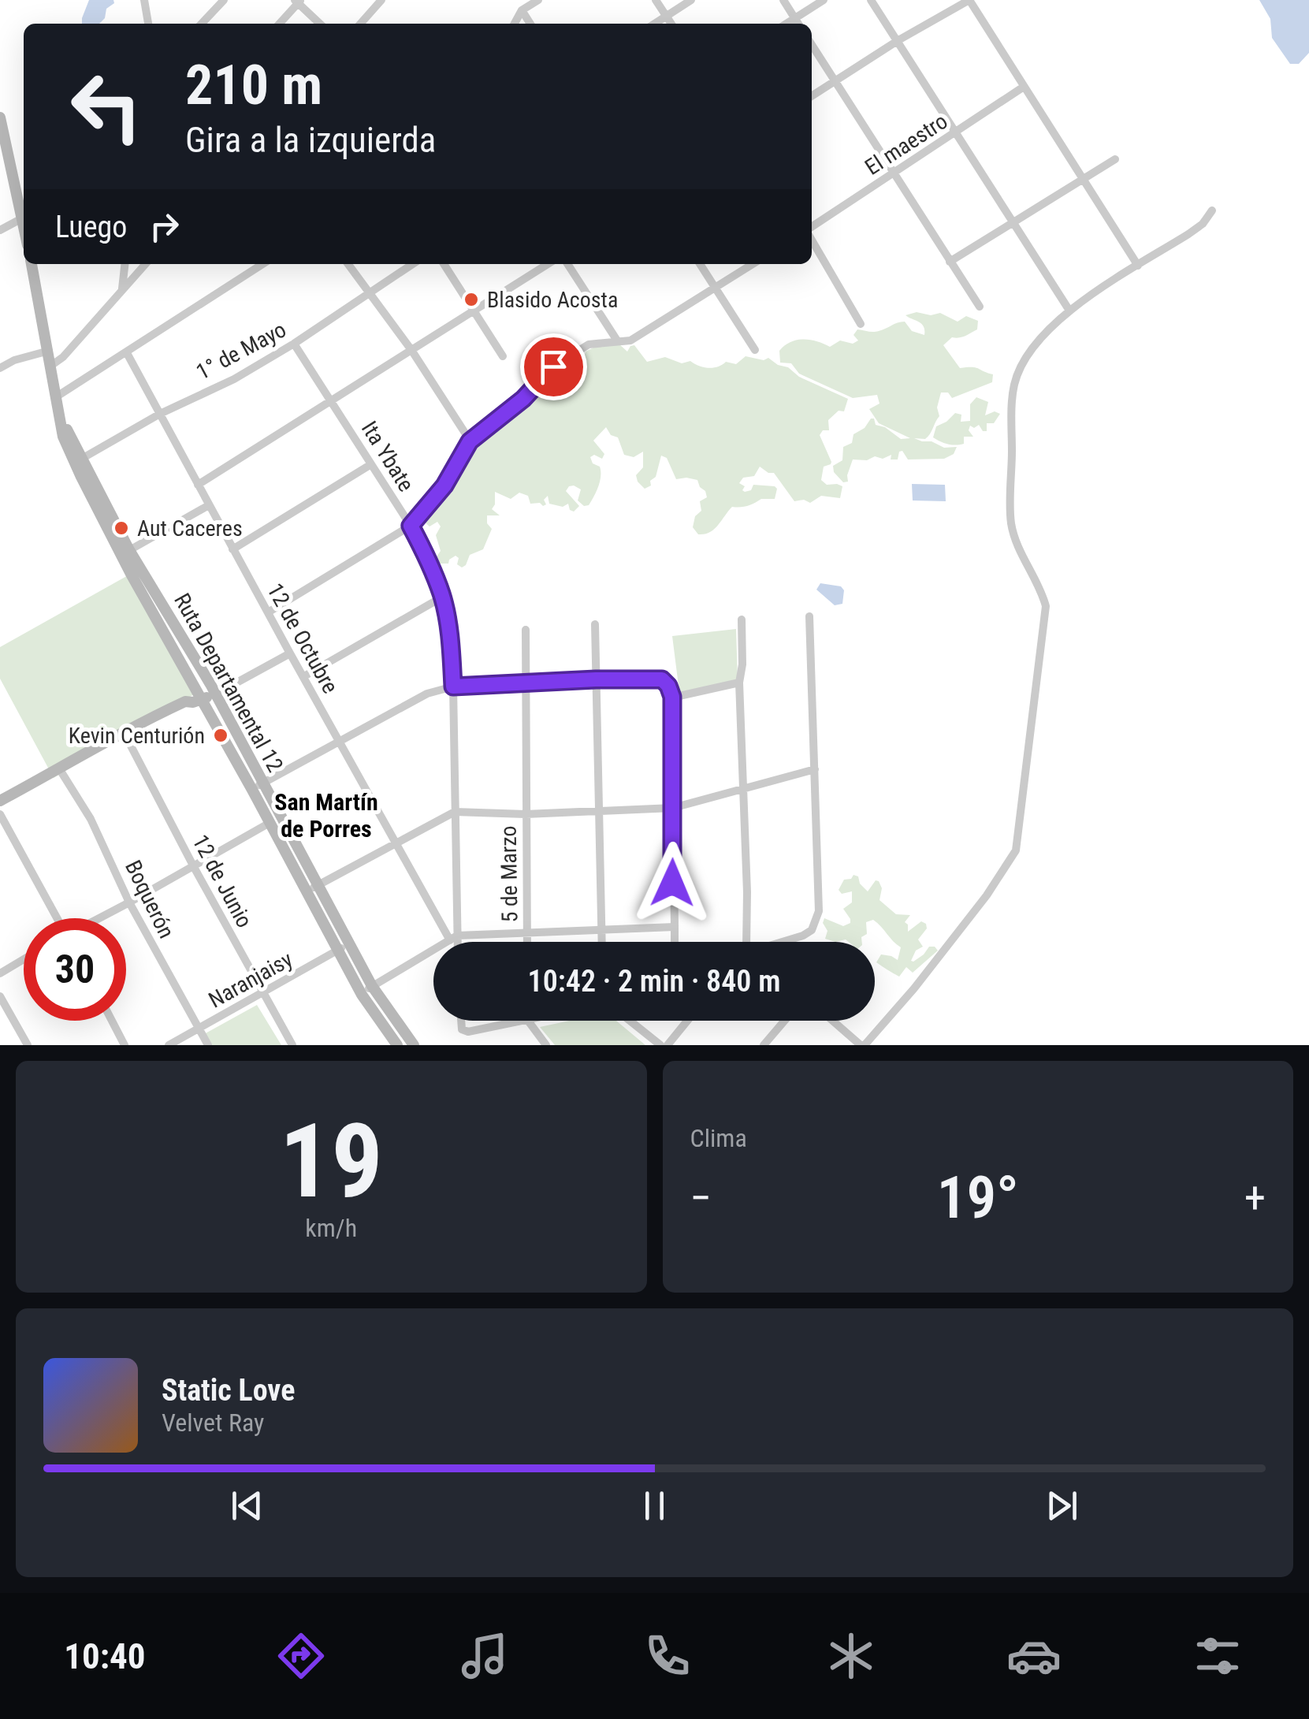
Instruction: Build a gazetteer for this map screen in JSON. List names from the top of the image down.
{
  "streets": {
    "main road": ["Ruta Departamental 12"],
    "street": [
      "El maestro",
      "1° de Mayo",
      "Ita Ybate",
      "12 de Octubre",
      "5 de Marzo",
      "12 de Junio",
      "Boquerón",
      "Naranjaisy"
    ]
  },
  "crossings": [
    ["1° de Mayo", "Ita Ybate"],
    ["1° de Mayo", "12 de Octubre"],
    ["1° de Mayo", "Ruta Departamental 12"],
    ["Ita Ybate", "12 de Octubre"],
    ["Ruta Departamental 12", "Naranjaisy"],
    ["12 de Junio", "Naranjaisy"],
    ["Boquerón", "Naranjaisy"]
  ],
  "districts": ["San Martín de Porres"],
  "places": ["Blasido Acosta", "Aut Caceres", "Kevin Centurión"],
  "page": {
    "turn": ["210 m", "Gira a la izquierda"],
    "then": "Luego",
    "limit": "30",
    "trip": "10:42 · 2 min · 840 m",
    "tile": [
      ["19", "km/h"],
      "Clima"
    ],
    "heat": ["−", "19°", "+"],
    "song": ["Static Love", "Velvet Ray"],
    "tabs": "10:40"
  }
}
